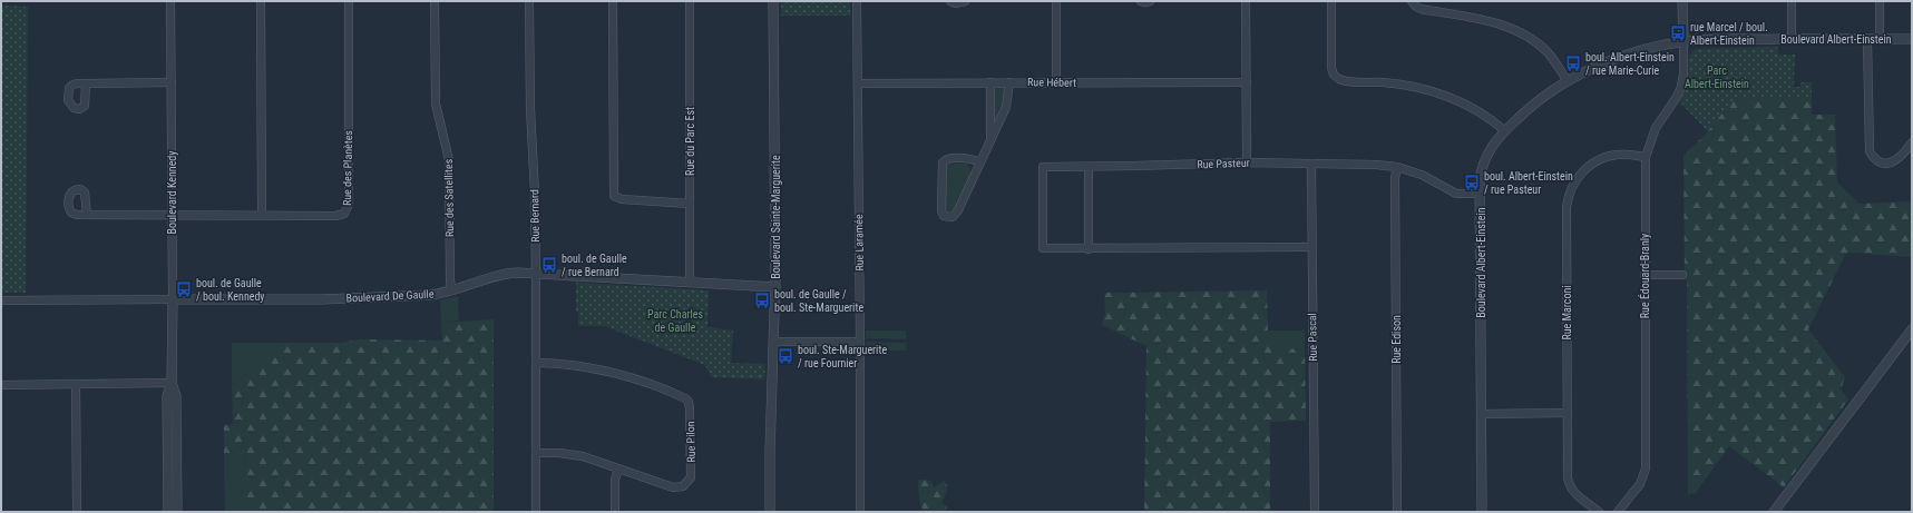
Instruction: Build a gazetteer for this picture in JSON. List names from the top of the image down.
{
  "streets": {
    "street": [
      "Boulevard Albert-Einstein",
      "Rue Hébert",
      "Rue du Parc Est",
      "Rue Pasteur",
      "Rue des Planètes",
      "Boulevard Kennedy",
      "Rue des Satellites",
      "Rue Bernard",
      "Boulevard Sainte-Marguerite",
      "Rue Laramée",
      "Rue Édouard-Branly",
      "Boulevard De Gaulle",
      "Rue Marconi",
      "Rue Pascal",
      "Rue Edison",
      "Rue Pilon"
    ]
  },
  "crossings": [
    ["Boulevard Albert-Einstein", "Rue Pasteur"],
    ["Boulevard Albert-Einstein", "Rue Édouard-Branly"],
    ["Rue Hébert", "Rue Laramée"],
    ["Rue du Parc Est", "Boulevard De Gaulle"],
    ["Rue Pasteur", "Rue Pascal"],
    ["Rue Pasteur", "Rue Edison"],
    ["Rue des Planètes", "Boulevard Kennedy"],
    ["Boulevard Kennedy", "Boulevard De Gaulle"],
    ["Rue des Satellites", "Boulevard De Gaulle"],
    ["Rue Bernard", "Boulevard De Gaulle"],
    ["Rue Bernard", "Rue Pilon"],
    ["Boulevard Sainte-Marguerite", "Boulevard De Gaulle"],
    ["Rue Édouard-Branly", "Rue Marconi"]
  ],
  "parks": ["Parc Albert-Einstein", "Parc Charles de Gaulle"],
  "places": {
    "bus stop": [
      "rue Marcel / boul. Albert-Einstein",
      "boul. Albert-Einstein / rue Marie-Curie",
      "boul. Albert-Einstein / rue Pasteur",
      "boul. de Gaulle / rue Bernard",
      "boul. de Gaulle / boul. Kennedy",
      "boul. de Gaulle / boul. Ste-Marguerite",
      "boul. Ste-Marguerite / rue Fournier"
    ]
  }
}
